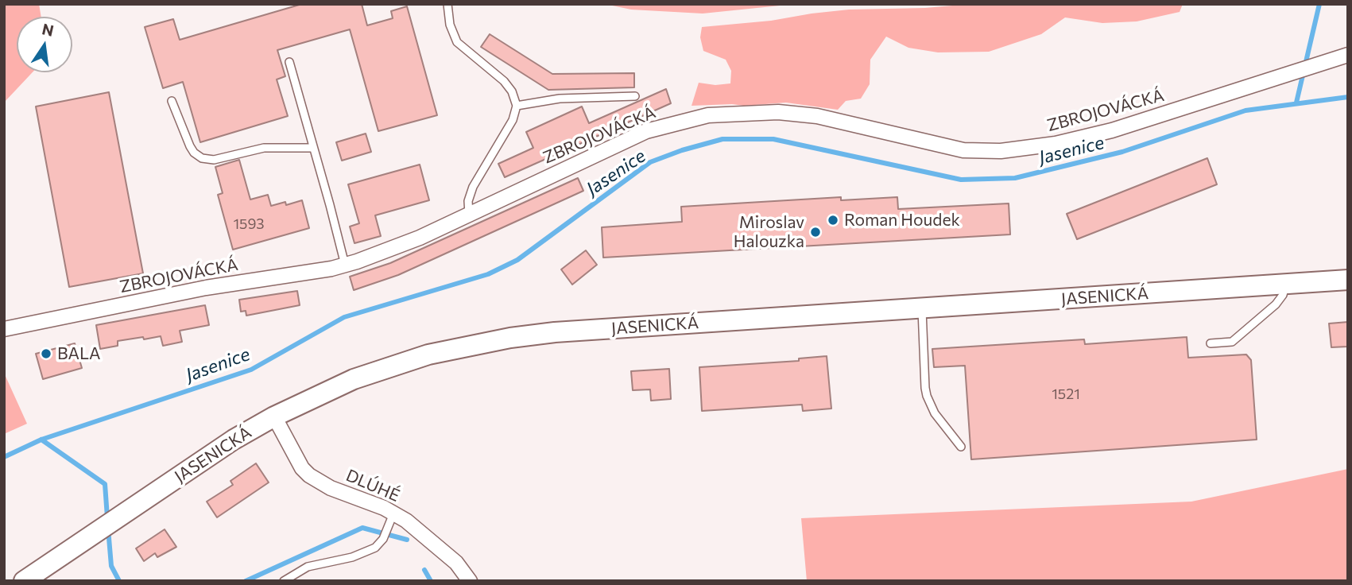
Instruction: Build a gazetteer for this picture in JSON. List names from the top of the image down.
{
  "streets": {
    "street": ["ZBROJOVÁCKÁ", "JASENICKÁ", "DLÚHÉ"]
  },
  "crossings": [
    ["JASENICKÁ", "DLÚHÉ"]
  ],
  "water": ["Jasenice"],
  "places": ["Roman Houdek", "Miroslav Halouzka", "BALA"],
  "house_numbers": ["1593", "1521"],
  "north": "top"
}
